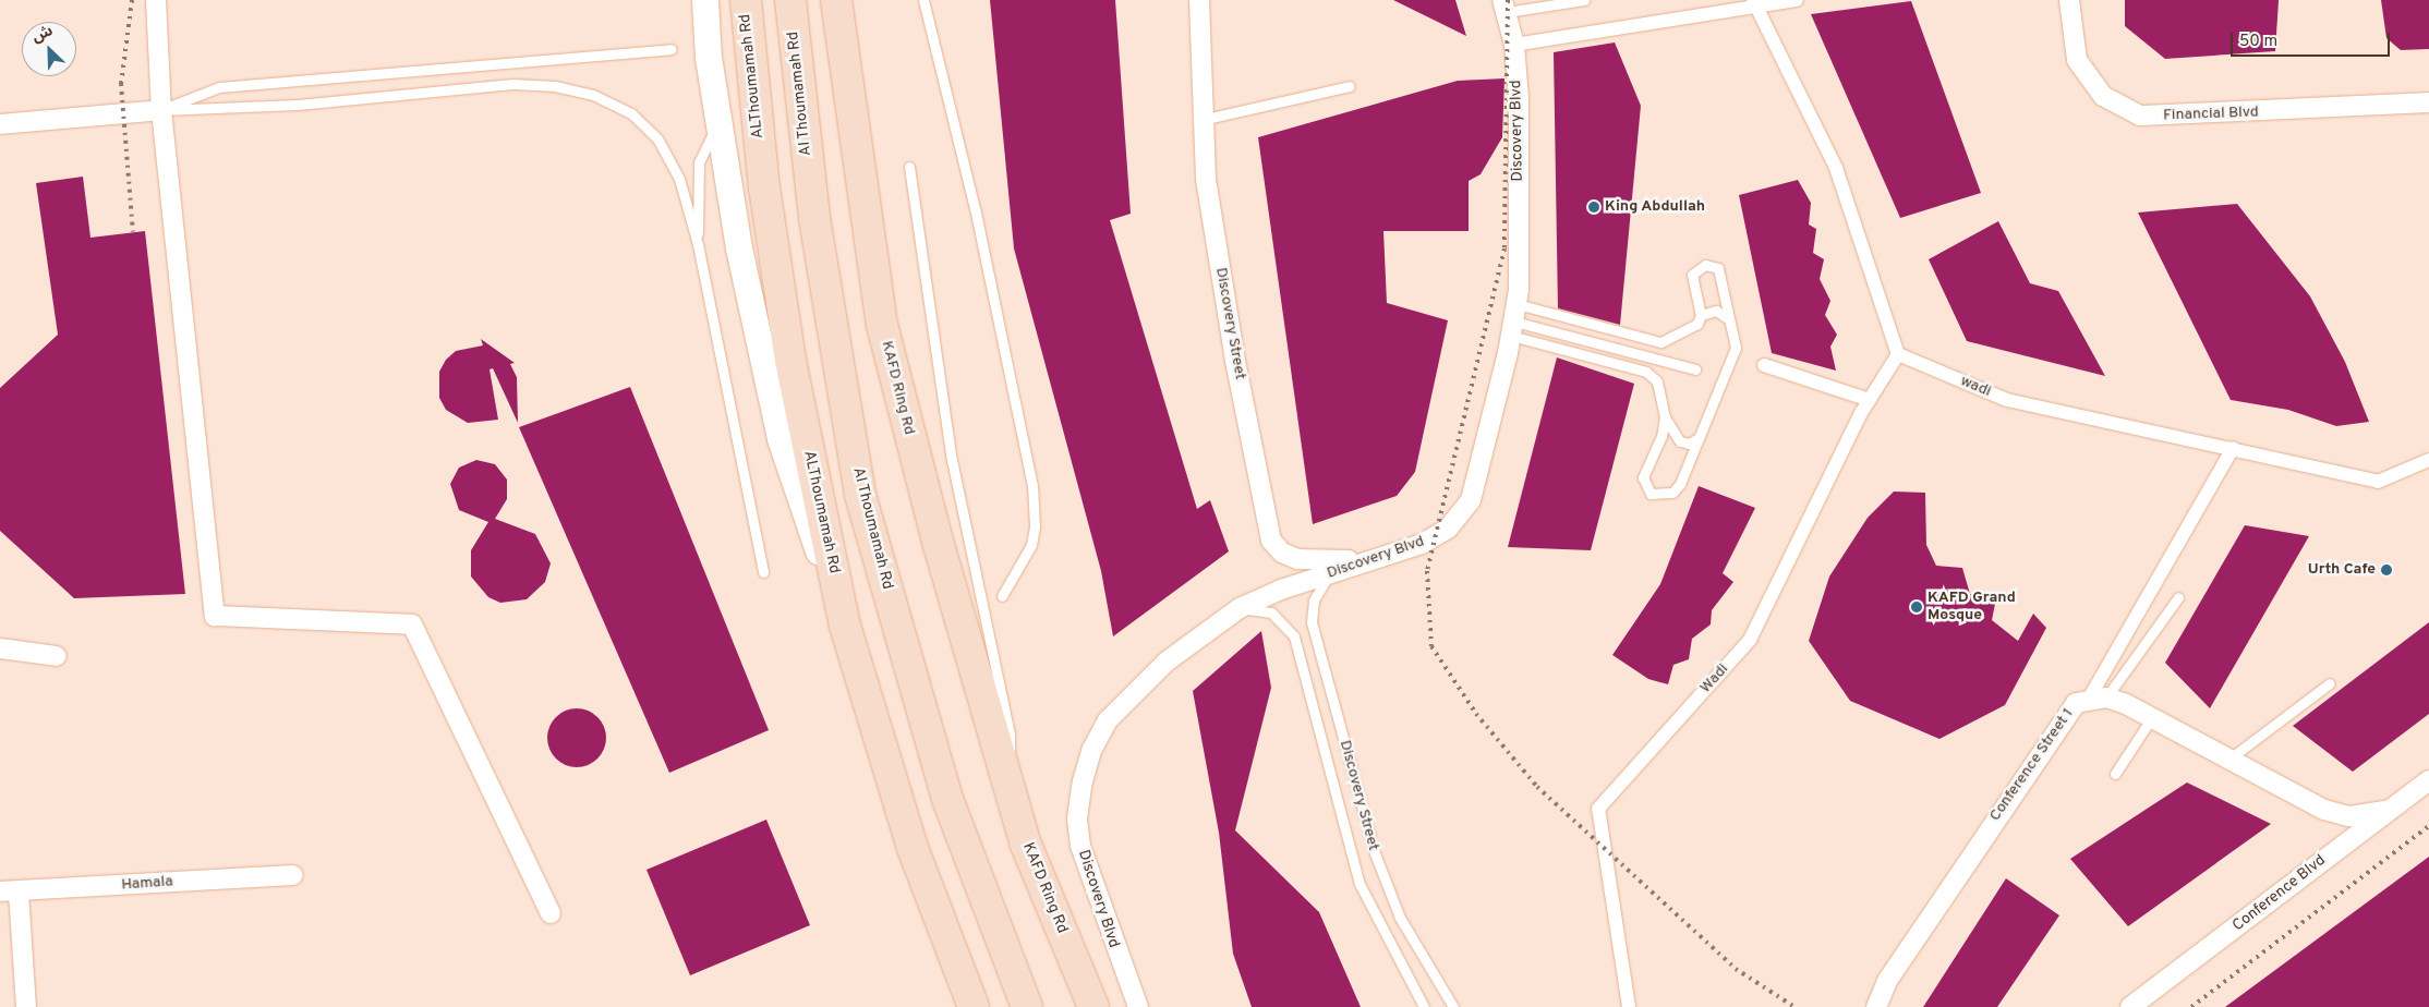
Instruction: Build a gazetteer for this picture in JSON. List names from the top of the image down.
{
  "streets": {
    "main road": ["ALThoumamah Rd", "Al Thoumamah Rd", "KAFD Ring Rd"],
    "street": [
      "Financial Blvd",
      "Discovery Blvd",
      "Discovery Street",
      "wadi",
      "Wadi",
      "Conference Street 1",
      "Hamala",
      "Conference Blvd"
    ]
  },
  "crossings": [
    ["Discovery Blvd", "Discovery Street"],
    ["wadi", "Wadi"]
  ],
  "places": ["King Abdullah", "Urth Cafe", "KAFD Grand Mosque"],
  "scale_bar": "50 m",
  "north": "top left"
}
